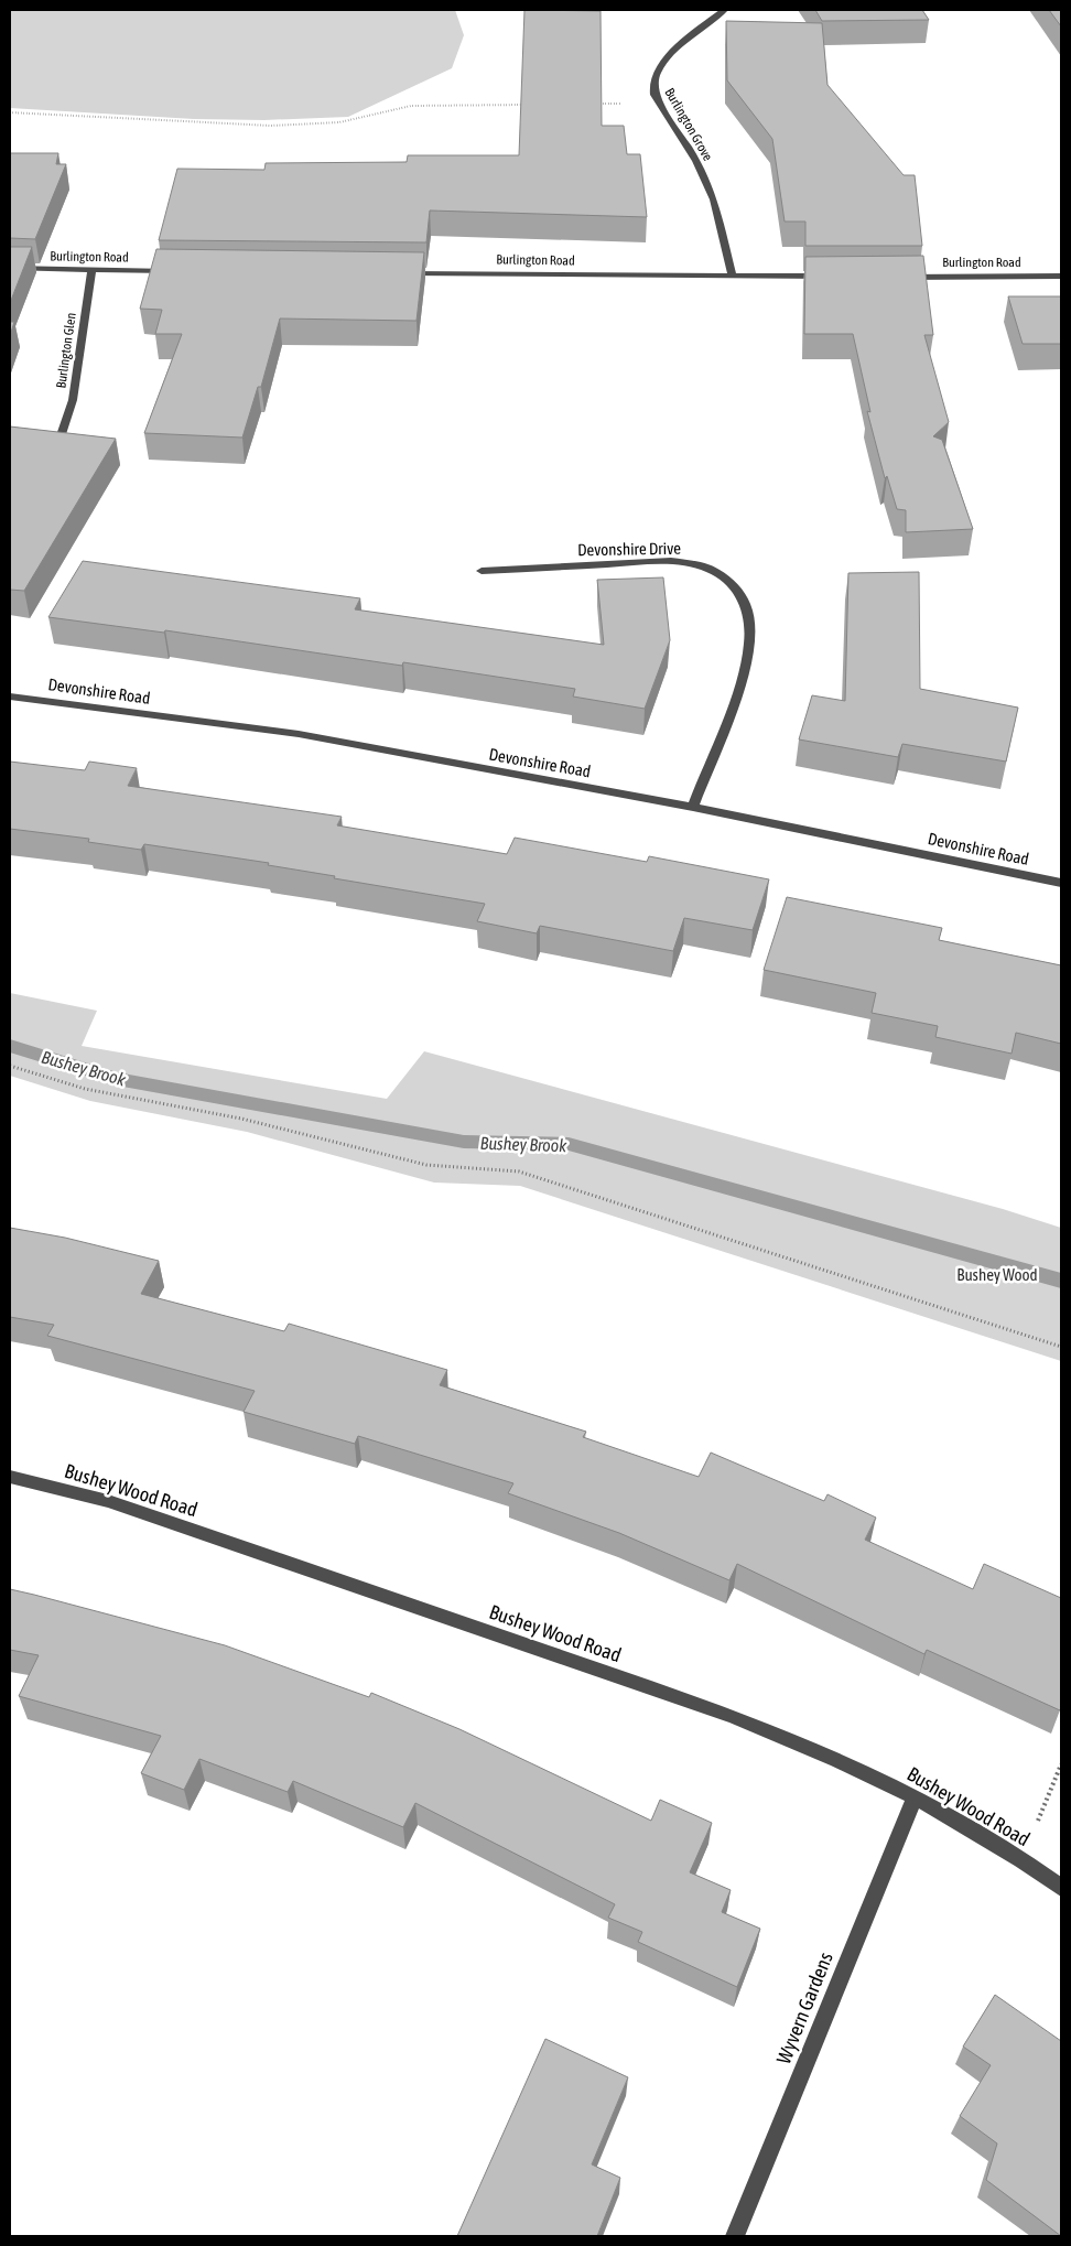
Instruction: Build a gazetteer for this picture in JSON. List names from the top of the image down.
{
  "streets": {
    "street": [
      "Burlington Grove",
      "Burlington Road",
      "Burlington Glen",
      "Devonshire Drive",
      "Devonshire Road",
      "Bushey Wood Road",
      "Wyvern Gardens"
    ]
  },
  "crossings": [
    ["Burlington Grove", "Burlington Road"],
    ["Burlington Road", "Burlington Glen"],
    ["Devonshire Drive", "Devonshire Road"],
    ["Bushey Wood Road", "Wyvern Gardens"]
  ],
  "water": ["Bushey Brook"],
  "parks": ["Bushey Wood"]
}
